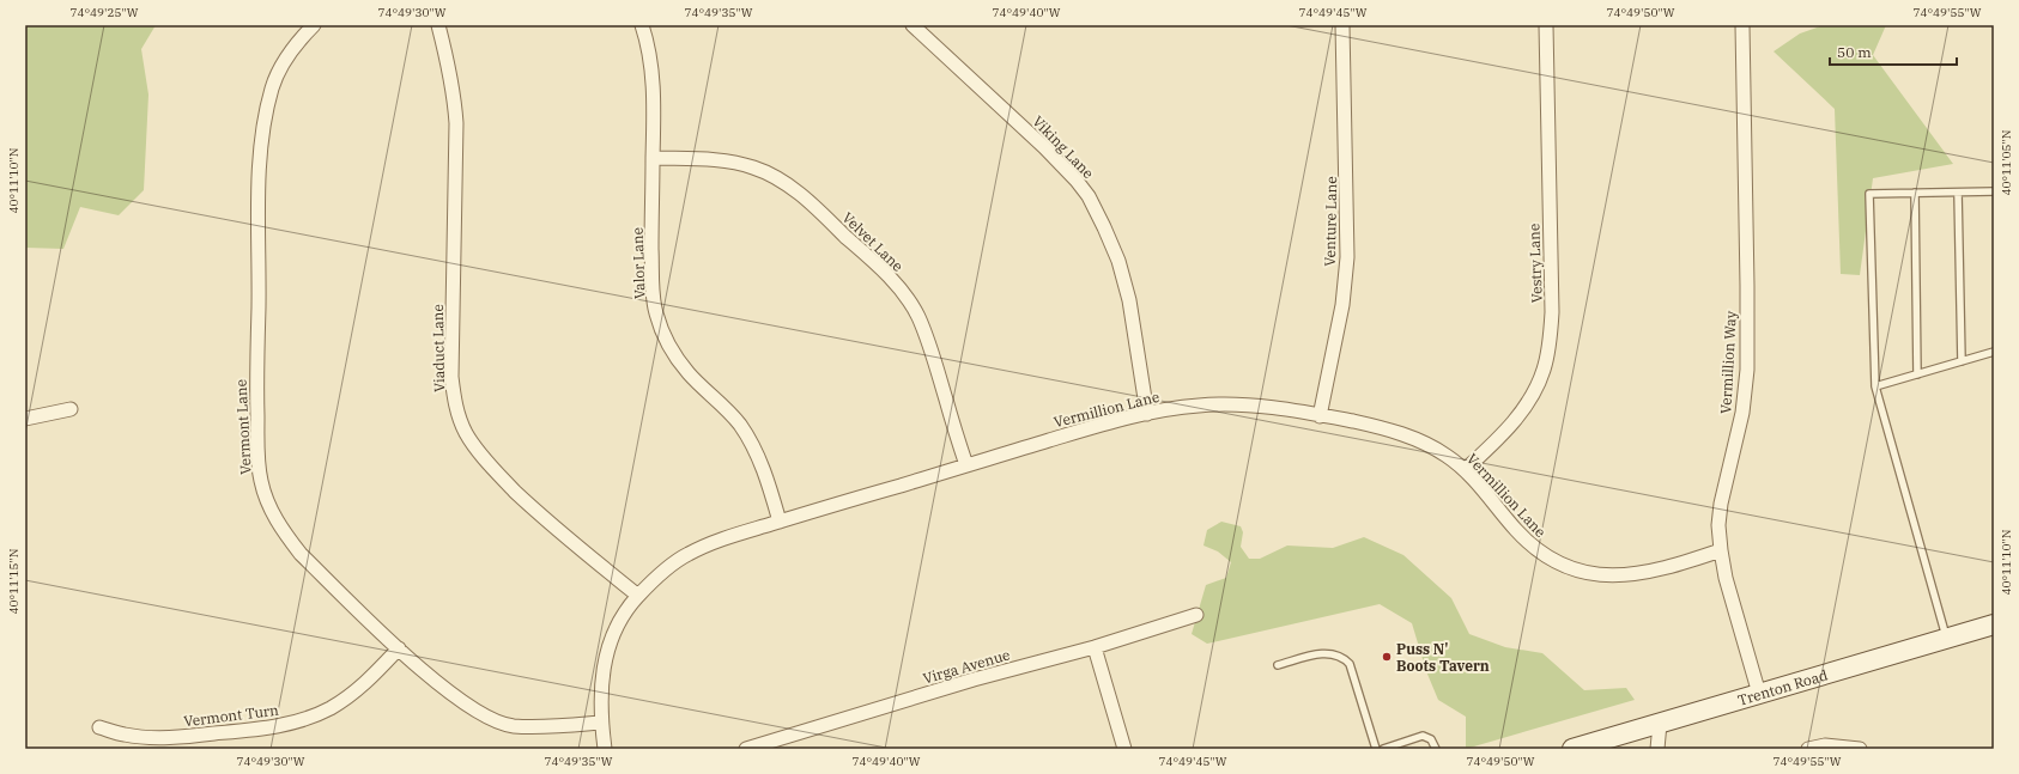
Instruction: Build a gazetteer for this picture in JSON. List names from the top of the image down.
{
  "streets": {
    "main road": ["Trenton Road"],
    "street": [
      "Viking Lane",
      "Venture Lane",
      "Velvet Lane",
      "Valor Lane",
      "Vestry Lane",
      "Viaduct Lane",
      "Vermillion Way",
      "Vermillion Lane",
      "Vermont Lane",
      "Virga Avenue",
      "Vermont Turn"
    ]
  },
  "crossings": [
    ["Viking Lane", "Vermillion Lane"],
    ["Venture Lane", "Vermillion Lane"],
    ["Velvet Lane", "Valor Lane"],
    ["Velvet Lane", "Vermillion Lane"],
    ["Valor Lane", "Vermillion Lane"],
    ["Vestry Lane", "Vermillion Lane"],
    ["Viaduct Lane", "Vermillion Lane"],
    ["Vermillion Way", "Vermillion Lane"],
    ["Vermillion Way", "Trenton Road"],
    ["Vermillion Lane", "Vermont Lane"],
    ["Vermont Lane", "Vermont Turn"]
  ],
  "places": ["Puss N' Boots Tavern"],
  "scale_bar": "50 m",
  "coordinates": [
    "74°49'25\"W",
    "74°49'30\"W",
    "74°49'35\"W",
    "74°49'40\"W",
    "74°49'45\"W",
    "74°49'50\"W",
    "74°49'55\"W",
    "40°11'05\"N",
    "40°11'10\"N",
    "40°11'15\"N"
  ]
}
